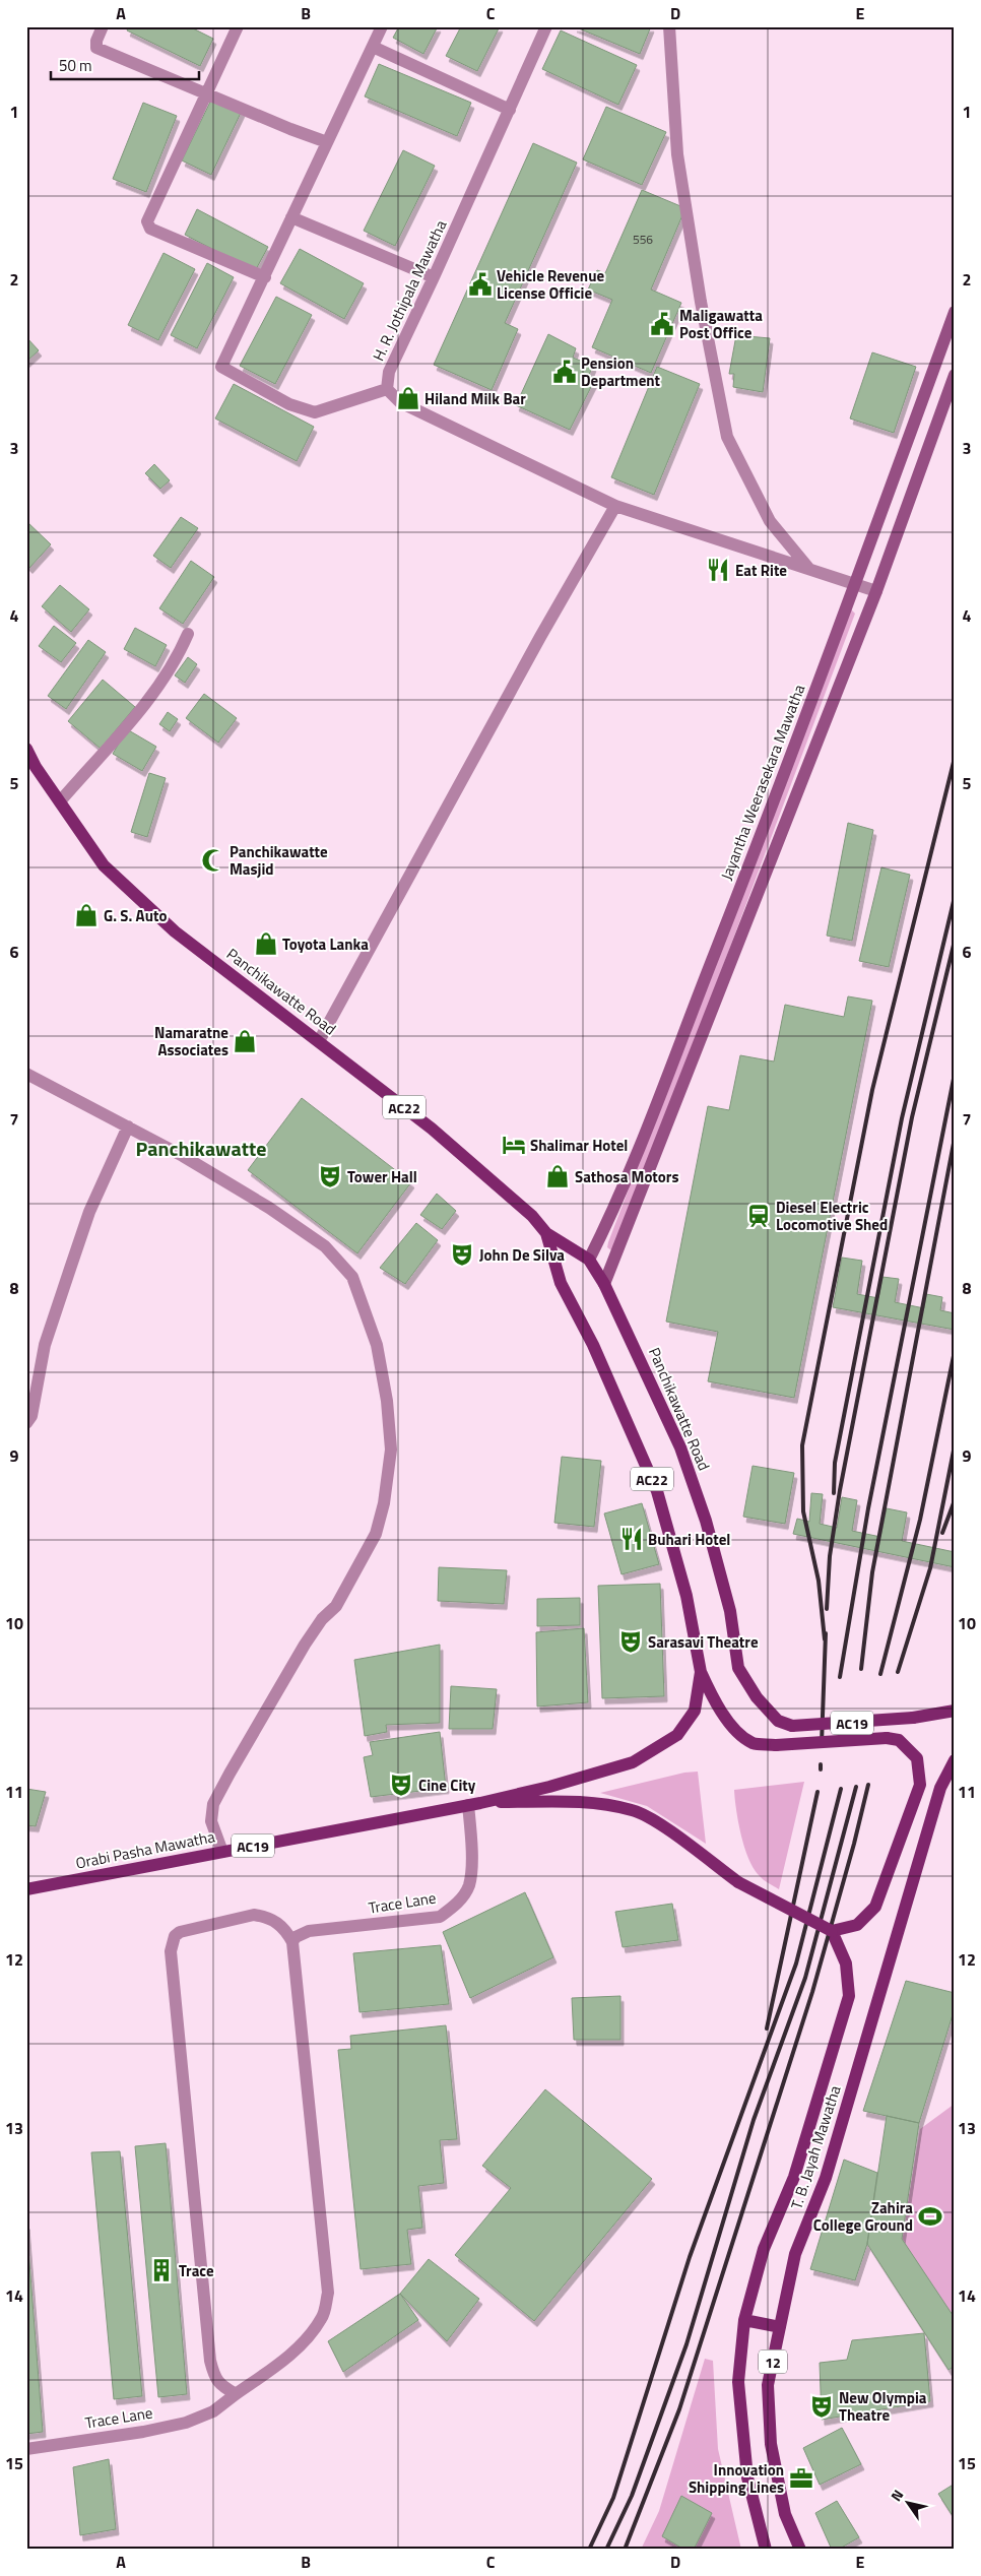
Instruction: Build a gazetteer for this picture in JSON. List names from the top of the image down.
{
  "streets": {
    "main road": [
      "Jayantha Weerasekara Mawatha",
      "Panchikawatte Road",
      "AC22",
      "AC19",
      "Orabi Pasha Mawatha",
      "T. B. Jayah Mawatha",
      "12"
    ],
    "street": ["H. R. Jothipala Mawatha", "Trace Lane"]
  },
  "crossings": [
    ["Jayantha Weerasekara Mawatha", "Panchikawatte Road"],
    ["Panchikawatte Road", "AC19"],
    ["Panchikawatte Road", "Orabi Pasha Mawatha"],
    ["Panchikawatte Road", "Trace Lane"],
    ["Orabi Pasha Mawatha", "Trace Lane"]
  ],
  "districts": ["Panchikawatte"],
  "places": {
    "public building": ["Vehicle Revenue License Officie", "Maligawatta Post Office", "Pension Department"],
    "shop": [
      "Hiland Milk Bar",
      "G. S. Auto",
      "Toyota Lanka",
      "Namaratne Associates",
      "Sathosa Motors"
    ],
    "restaurant": ["Eat Rite", "Buhari Hotel"],
    "mosque": ["Panchikawatte Masjid"],
    "hotel": ["Shalimar Hotel"],
    "theatre": [
      "Tower Hall",
      "John De Silva",
      "Sarasavi Theatre",
      "Cine City",
      "New Olympia Theatre"
    ],
    "station": ["Diesel Electric Locomotive Shed"],
    "sports": ["Zahira College Ground"],
    "building": ["Trace"],
    "office": ["Innovation Shipping Lines"]
  },
  "house_numbers": ["556"],
  "scale_bar": "50 m",
  "north": "top left",
  "grid": {
    "columns": [
      "A",
      "B",
      "C",
      "D",
      "E"
    ],
    "rows": [
      "1",
      "2",
      "3",
      "4",
      "5",
      "6",
      "7",
      "8",
      "9",
      "10",
      "11",
      "12",
      "13",
      "14",
      "15"
    ]
  }
}
